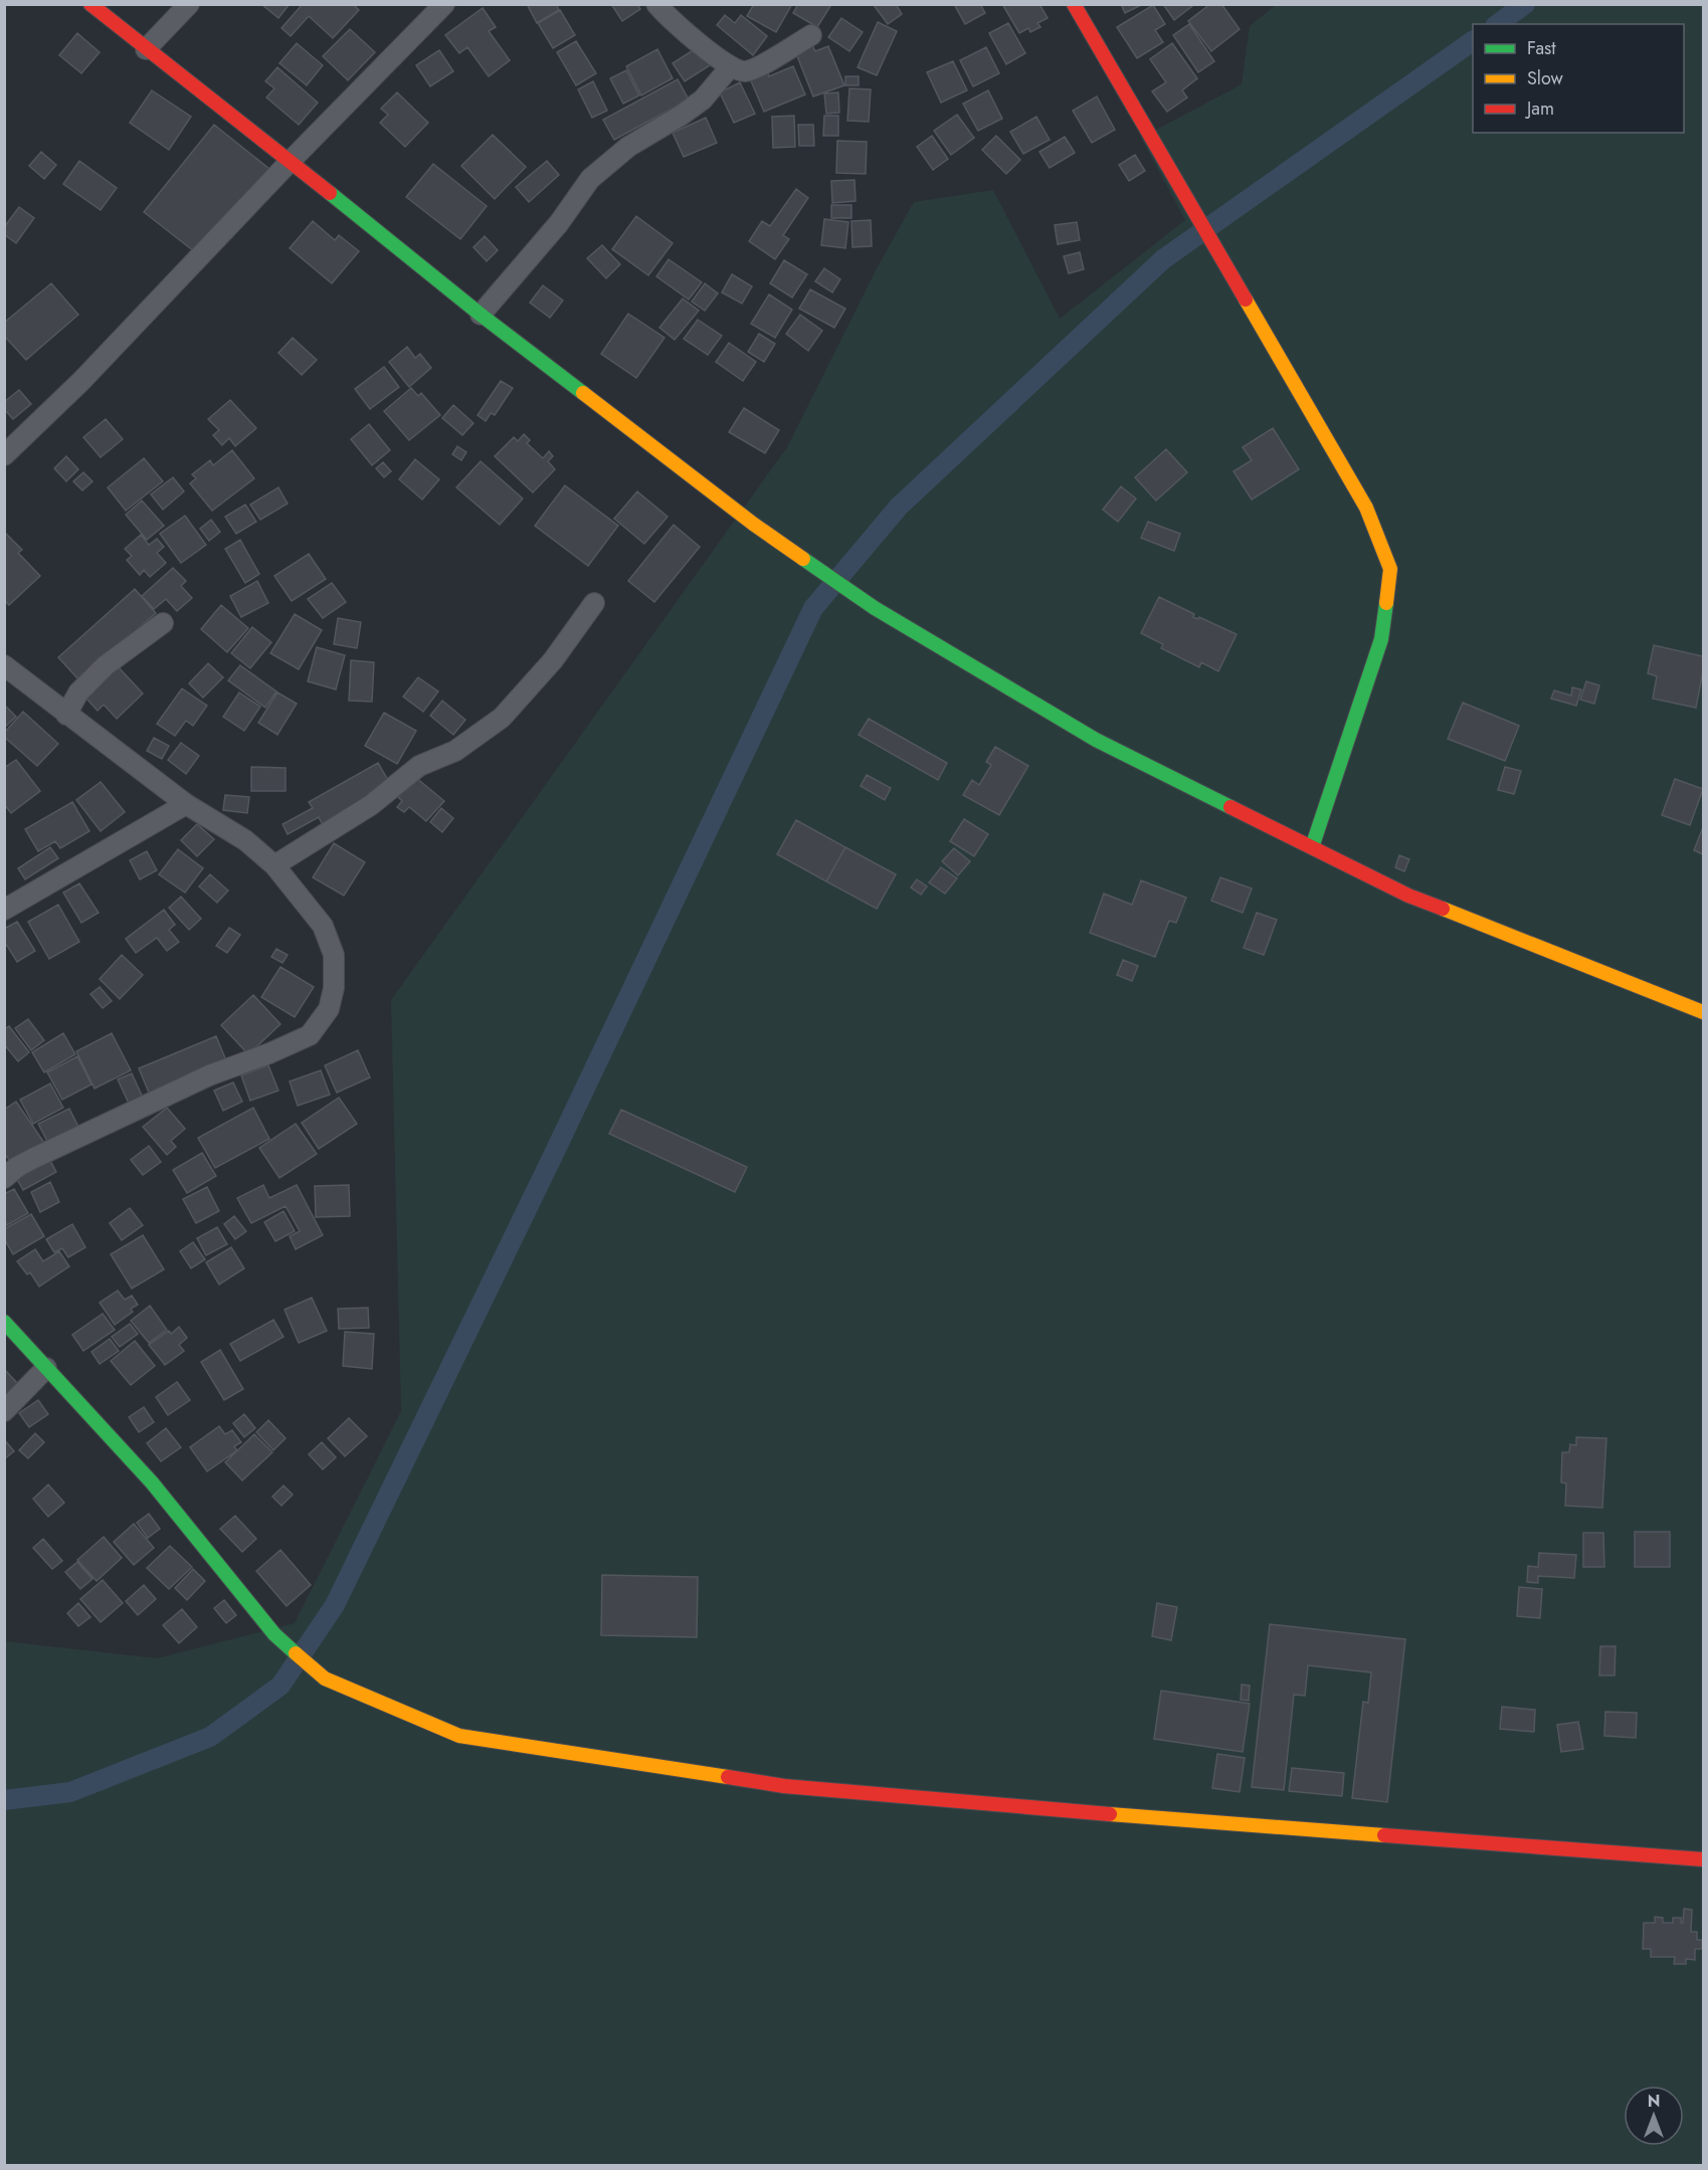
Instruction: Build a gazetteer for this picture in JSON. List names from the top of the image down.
{
  "legend": ["Fast", "Slow", "Jam"],
  "north": "top"
}
